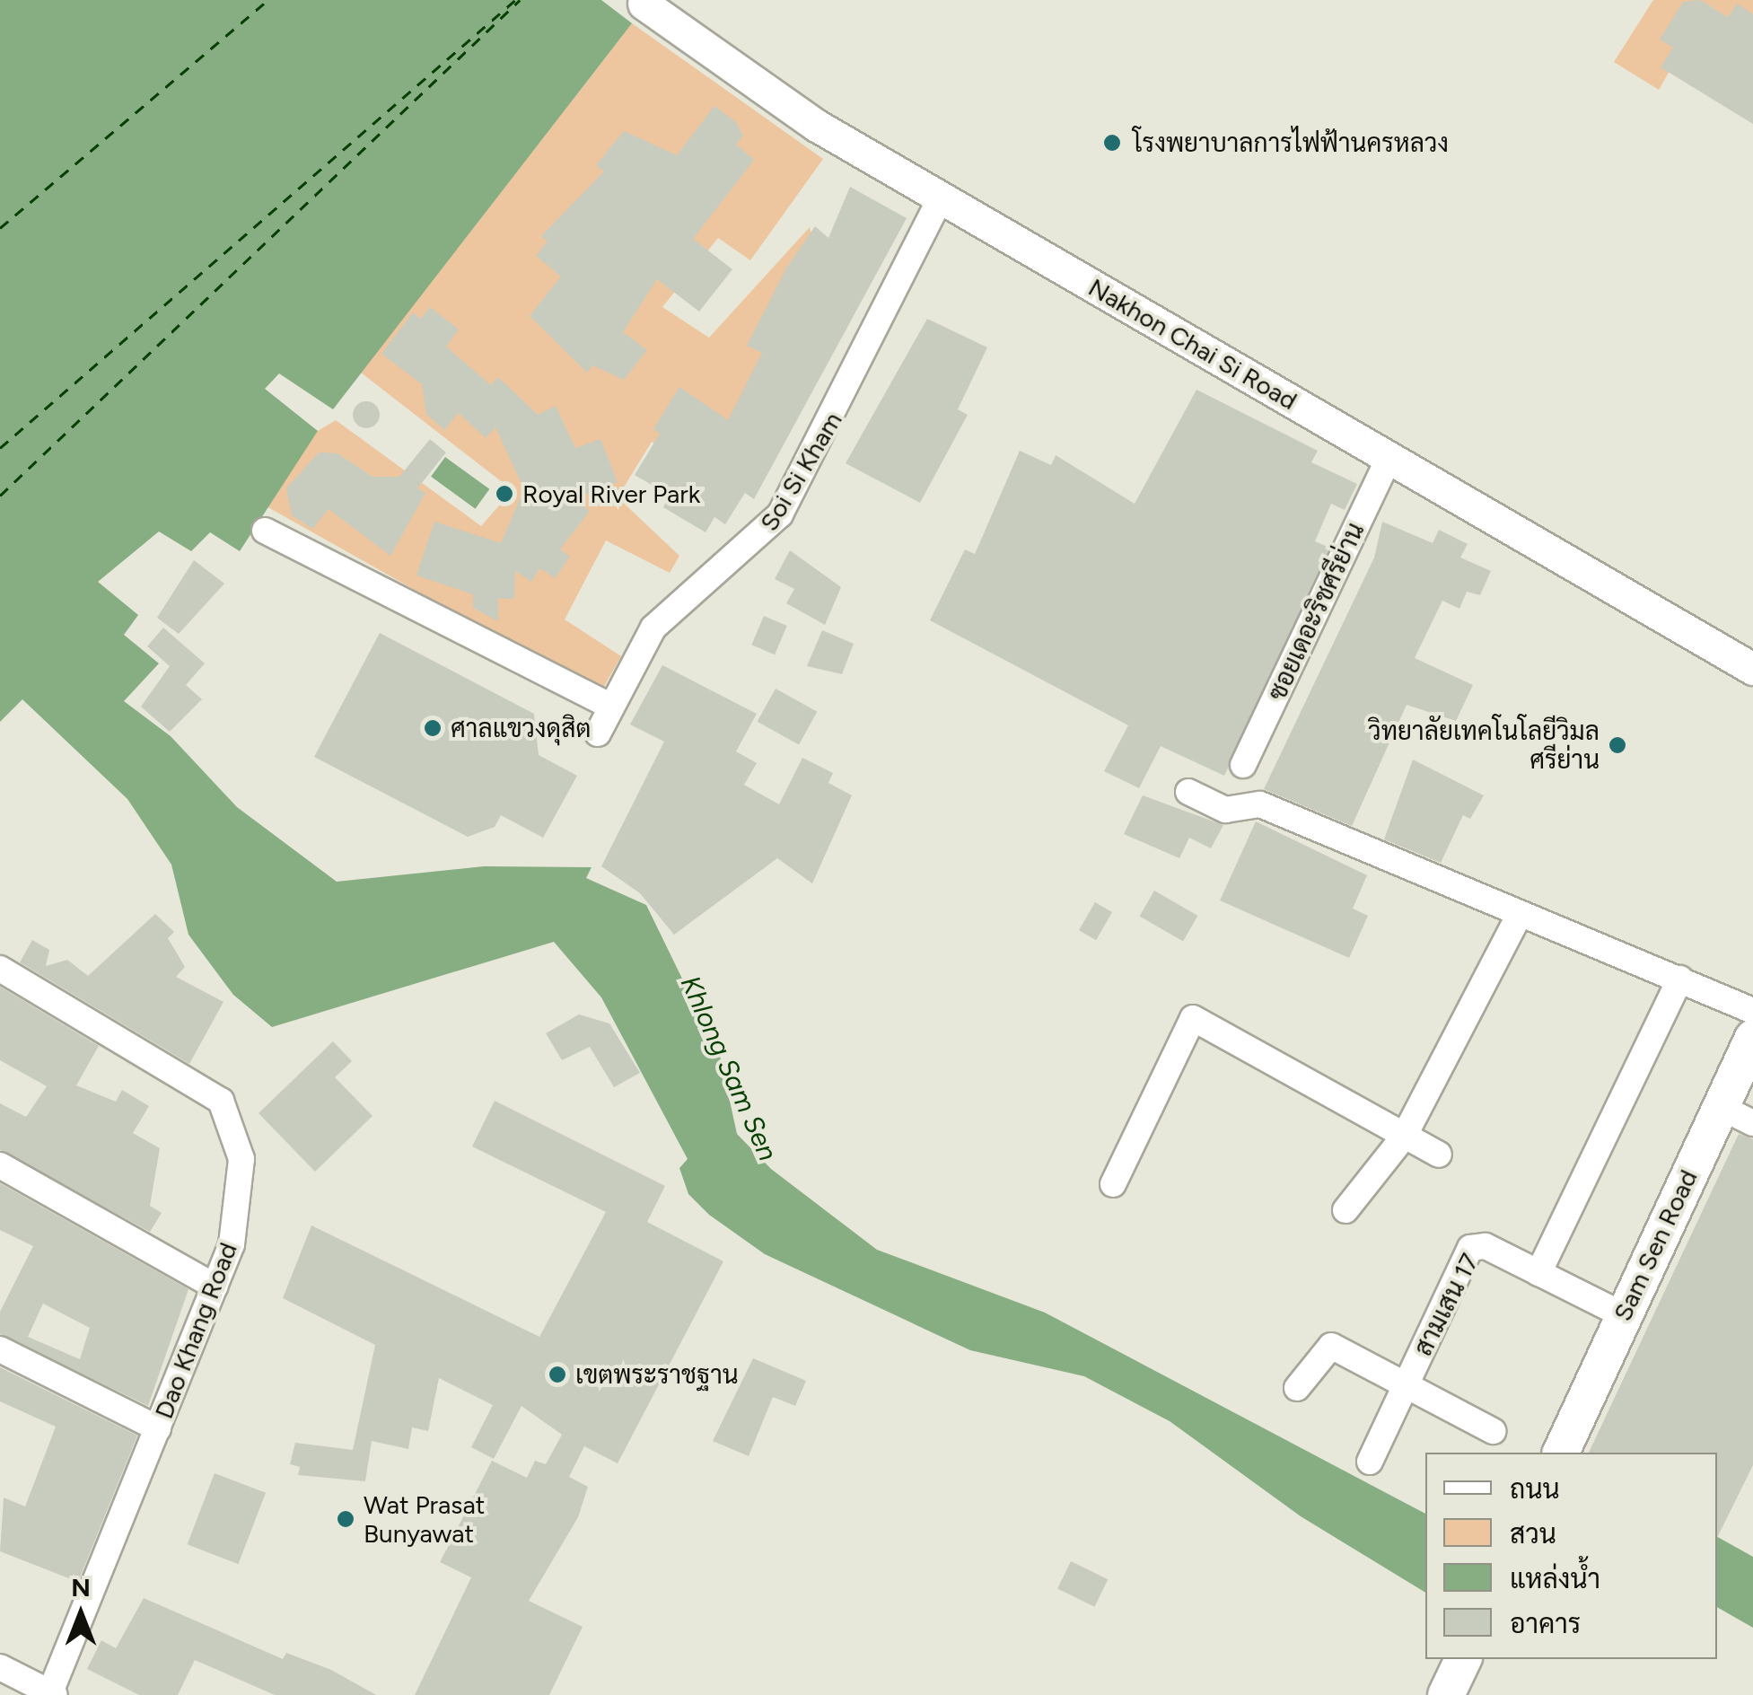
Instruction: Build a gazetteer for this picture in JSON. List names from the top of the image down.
{
  "streets": {
    "main road": ["Sam Sen Road"],
    "street": [
      "Nakhon Chai Si Road",
      "Soi Si Kham",
      "ซอยเดอะริชศรีย่าน",
      "สามเสน 17",
      "Dao Khang Road"
    ]
  },
  "crossings": [
    ["Nakhon Chai Si Road", "Soi Si Kham"],
    ["Nakhon Chai Si Road", "ซอยเดอะริชศรีย่าน"],
    ["Sam Sen Road", "สามเสน 17"]
  ],
  "water": ["Khlong Sam Sen"],
  "places": [
    "โรงพยาบาลการไฟฟ้านครหลวง",
    "Royal River Park",
    "ศาลแขวงดุสิต",
    "วิทยาลัยเทคโนโลยีวิมล ศรีย่าน",
    "เขตพระราชฐาน",
    "Wat Prasat Bunyawat"
  ],
  "legend": [
    "ถนน",
    "สวน",
    "แหล่งน้ำ",
    "อาคาร"
  ],
  "north": "top"
}
